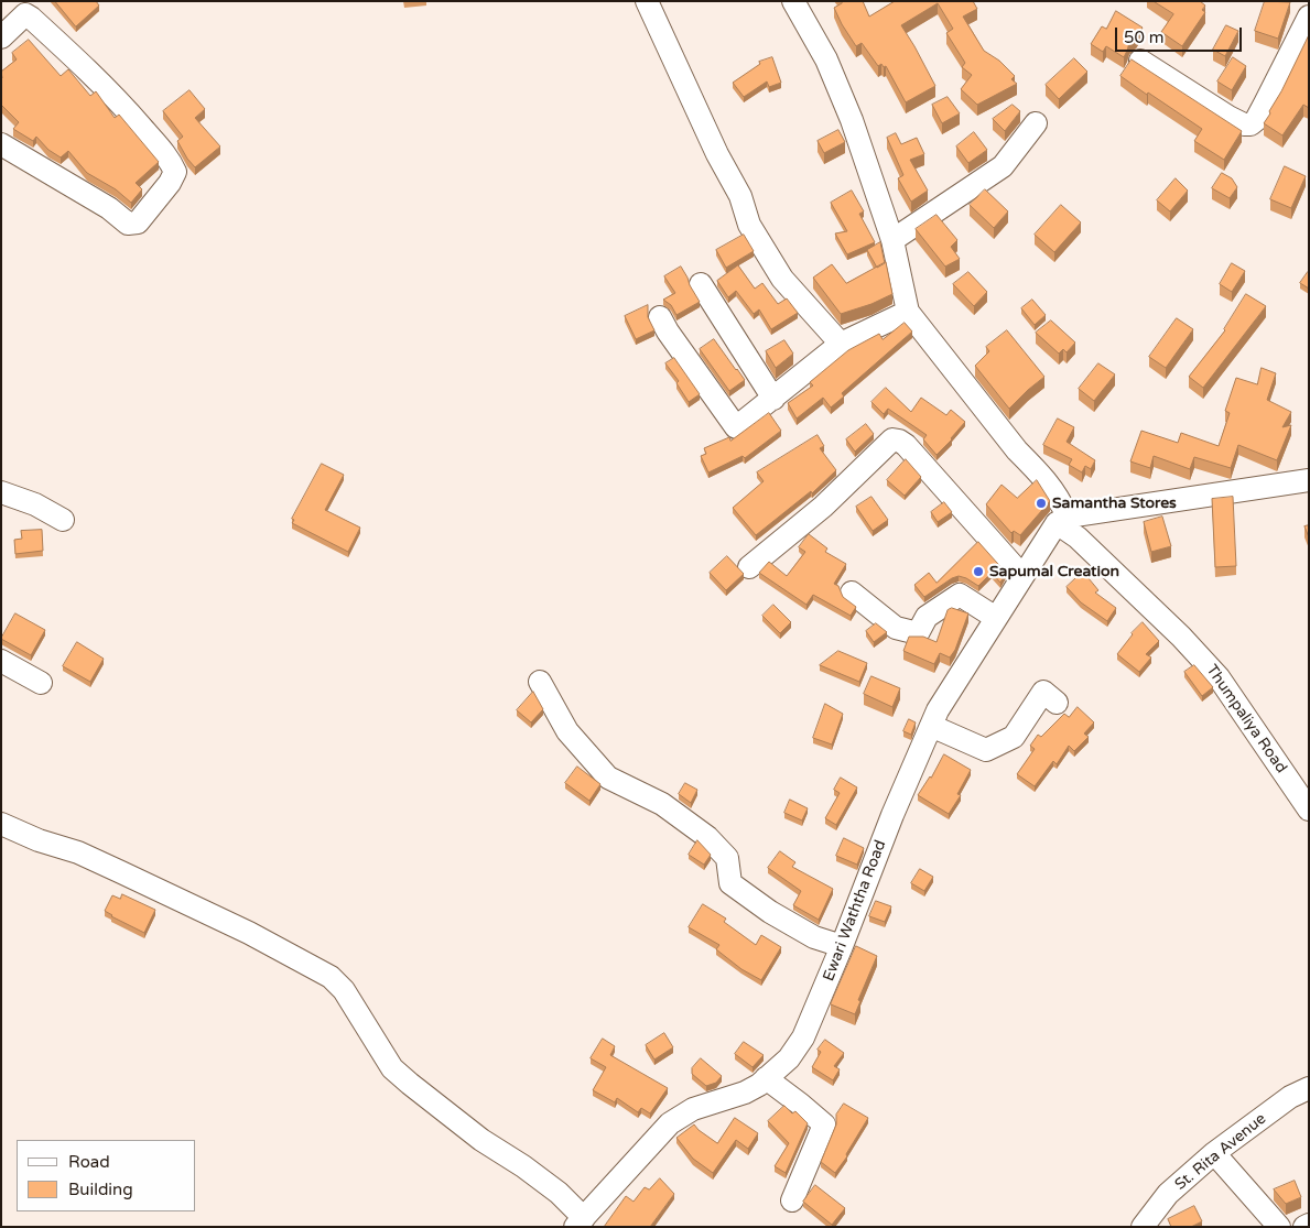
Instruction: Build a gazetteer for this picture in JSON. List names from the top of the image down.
{
  "streets": {
    "street": ["Thumpaliya Road", "Ewari Waththa Road", "St. Rita Avenue"]
  },
  "crossings": [
    ["Thumpaliya Road", "Ewari Waththa Road"]
  ],
  "places": ["Samantha Stores", "Sapumal Creation"],
  "legend": ["Road", "Building"],
  "scale_bar": "50 m"
}
